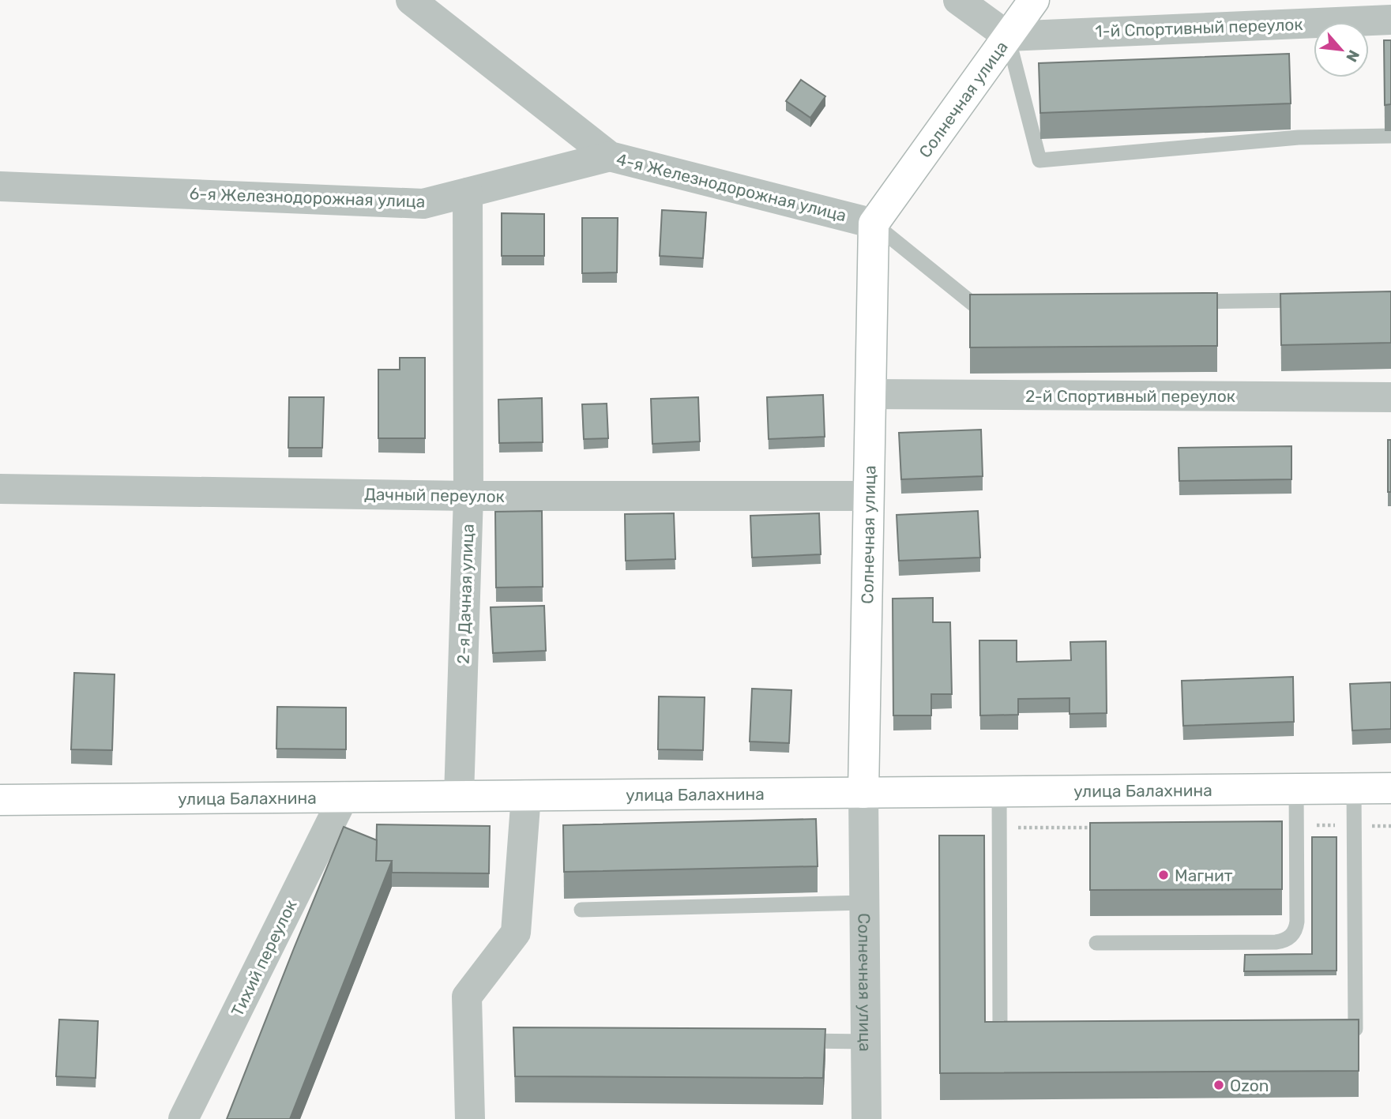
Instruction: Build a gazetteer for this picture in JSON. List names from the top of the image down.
{
  "streets": {
    "street": [
      "1-й Спортивный переулок",
      "Солнечная улица",
      "4-я Железнодорожная улица",
      "6-я Железнодорожная улица",
      "2-й Спортивный переулок",
      "Дачный переулок",
      "2-я Дачная улица",
      "улица Балахнина",
      "Тихий переулок"
    ]
  },
  "crossings": [
    ["1-й Спортивный переулок", "Солнечная улица"],
    ["Солнечная улица", "4-я Железнодорожная улица"],
    ["Солнечная улица", "2-й Спортивный переулок"],
    ["Солнечная улица", "Дачный переулок"],
    ["Солнечная улица", "улица Балахнина"],
    ["4-я Железнодорожная улица", "6-я Железнодорожная улица"],
    ["6-я Железнодорожная улица", "2-я Дачная улица"],
    ["Дачный переулок", "2-я Дачная улица"],
    ["2-я Дачная улица", "улица Балахнина"],
    ["улица Балахнина", "Тихий переулок"]
  ],
  "places": ["Магнит", "Ozon"],
  "north": "bottom right"
}
